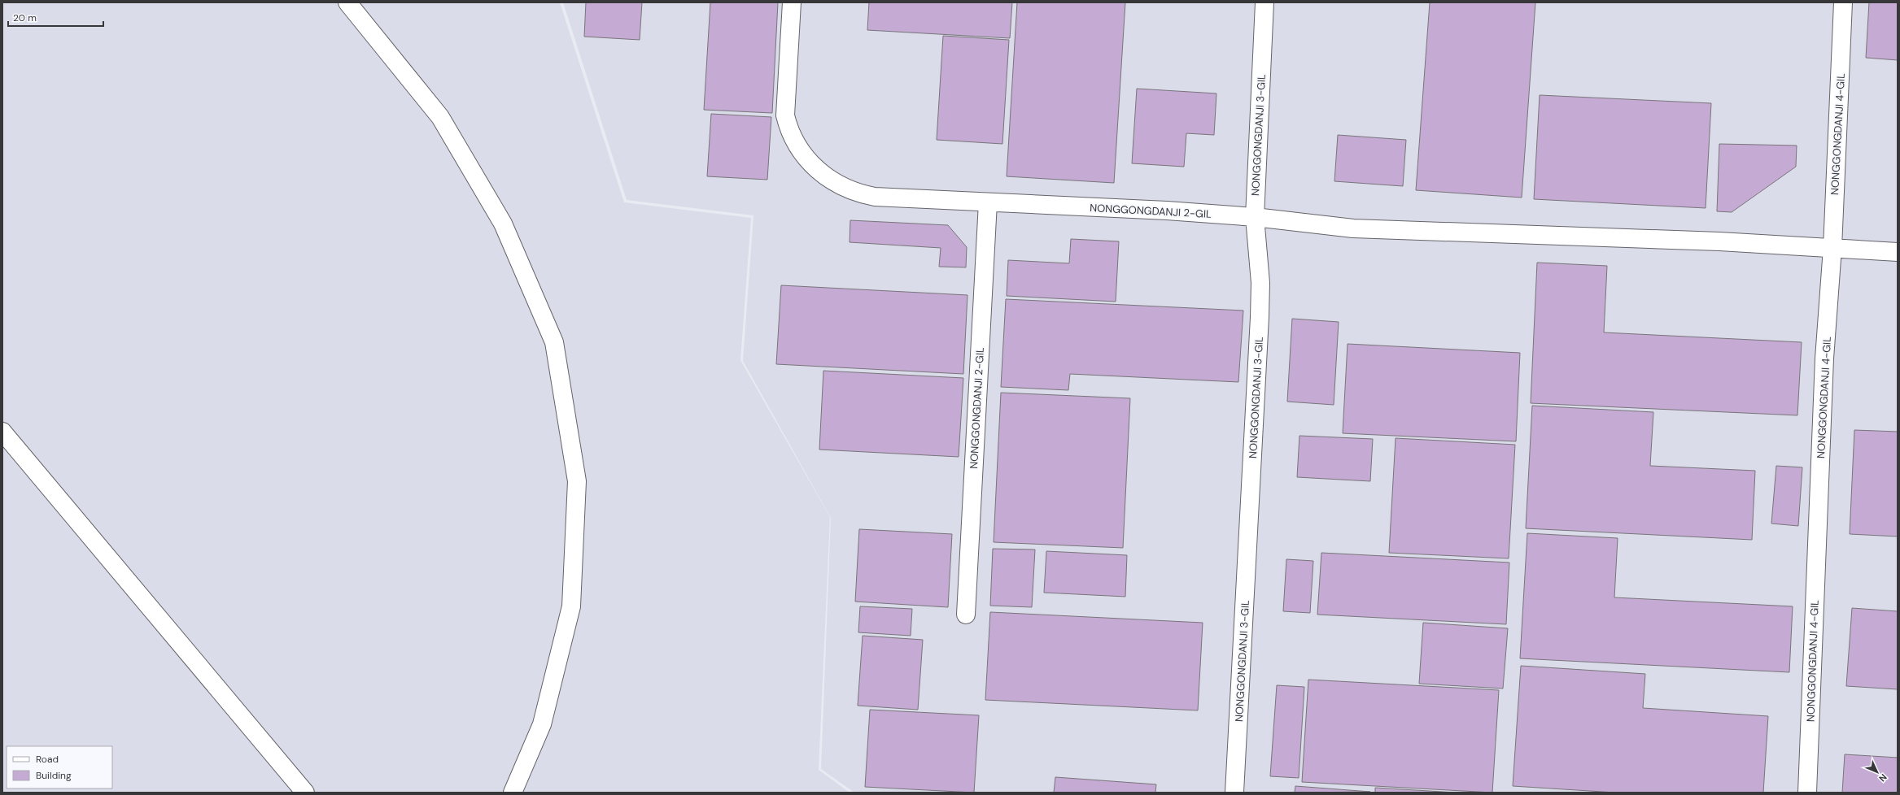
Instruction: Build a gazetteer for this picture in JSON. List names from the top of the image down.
{
  "streets": {
    "street": ["NONGGONGDANJI 4-GIL", "NONGGONGDANJI 3-GIL", "NONGGONGDANJI 2-GIL"]
  },
  "crossings": [
    ["NONGGONGDANJI 4-GIL", "NONGGONGDANJI 2-GIL"],
    ["NONGGONGDANJI 3-GIL", "NONGGONGDANJI 2-GIL"]
  ],
  "legend": ["Road", "Building"],
  "scale_bar": "20 m",
  "north": "bottom right"
}
